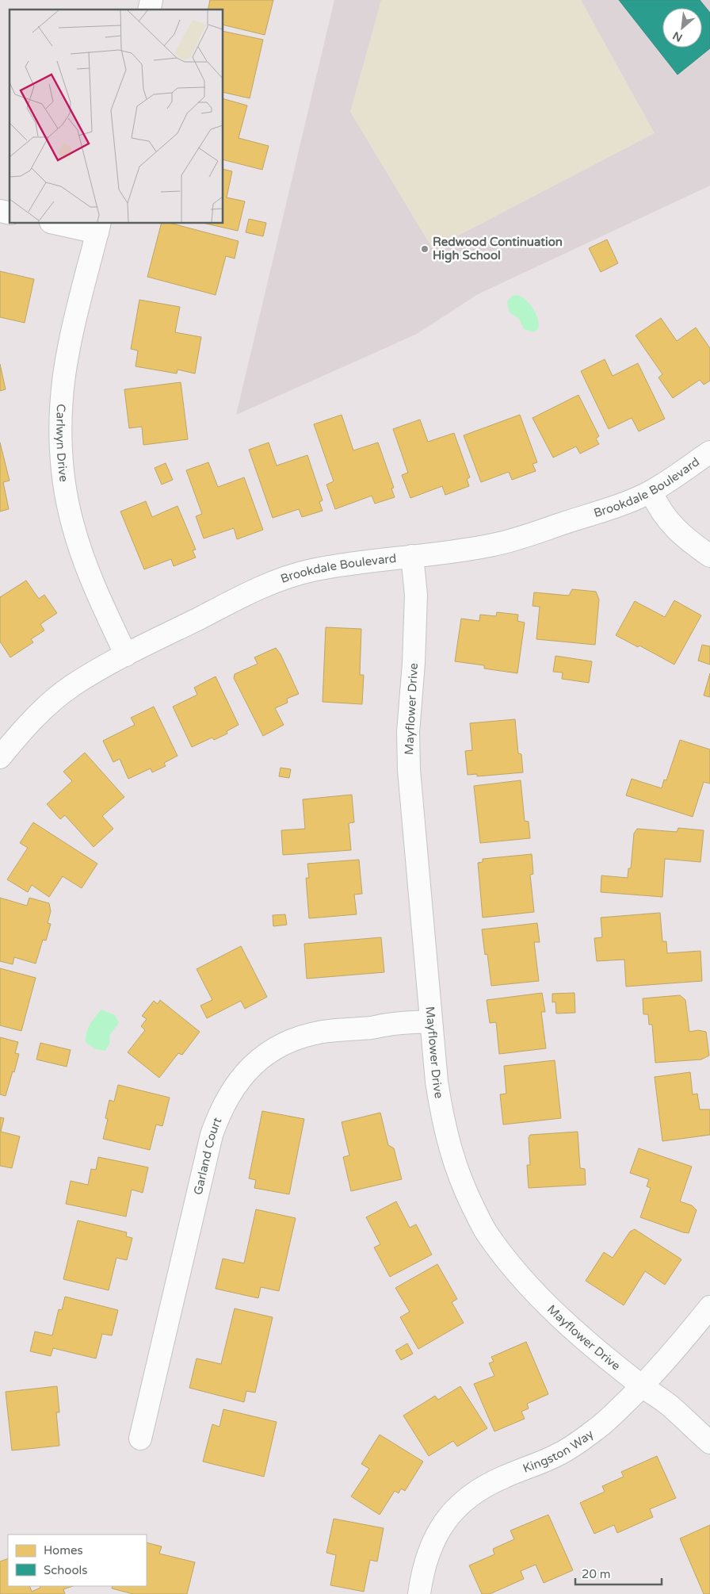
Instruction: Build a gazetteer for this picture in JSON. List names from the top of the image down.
{
  "streets": {
    "street": [
      "Carlwyn Drive",
      "Brookdale Boulevard",
      "Mayflower Drive",
      "Garland Court",
      "Kingston Way"
    ]
  },
  "crossings": [
    ["Carlwyn Drive", "Brookdale Boulevard"],
    ["Brookdale Boulevard", "Mayflower Drive"],
    ["Mayflower Drive", "Garland Court"],
    ["Mayflower Drive", "Kingston Way"]
  ],
  "places": ["Redwood Continuation High School"],
  "legend": ["Homes", "Schools"],
  "scale_bar": "20 m",
  "north": "bottom left"
}
